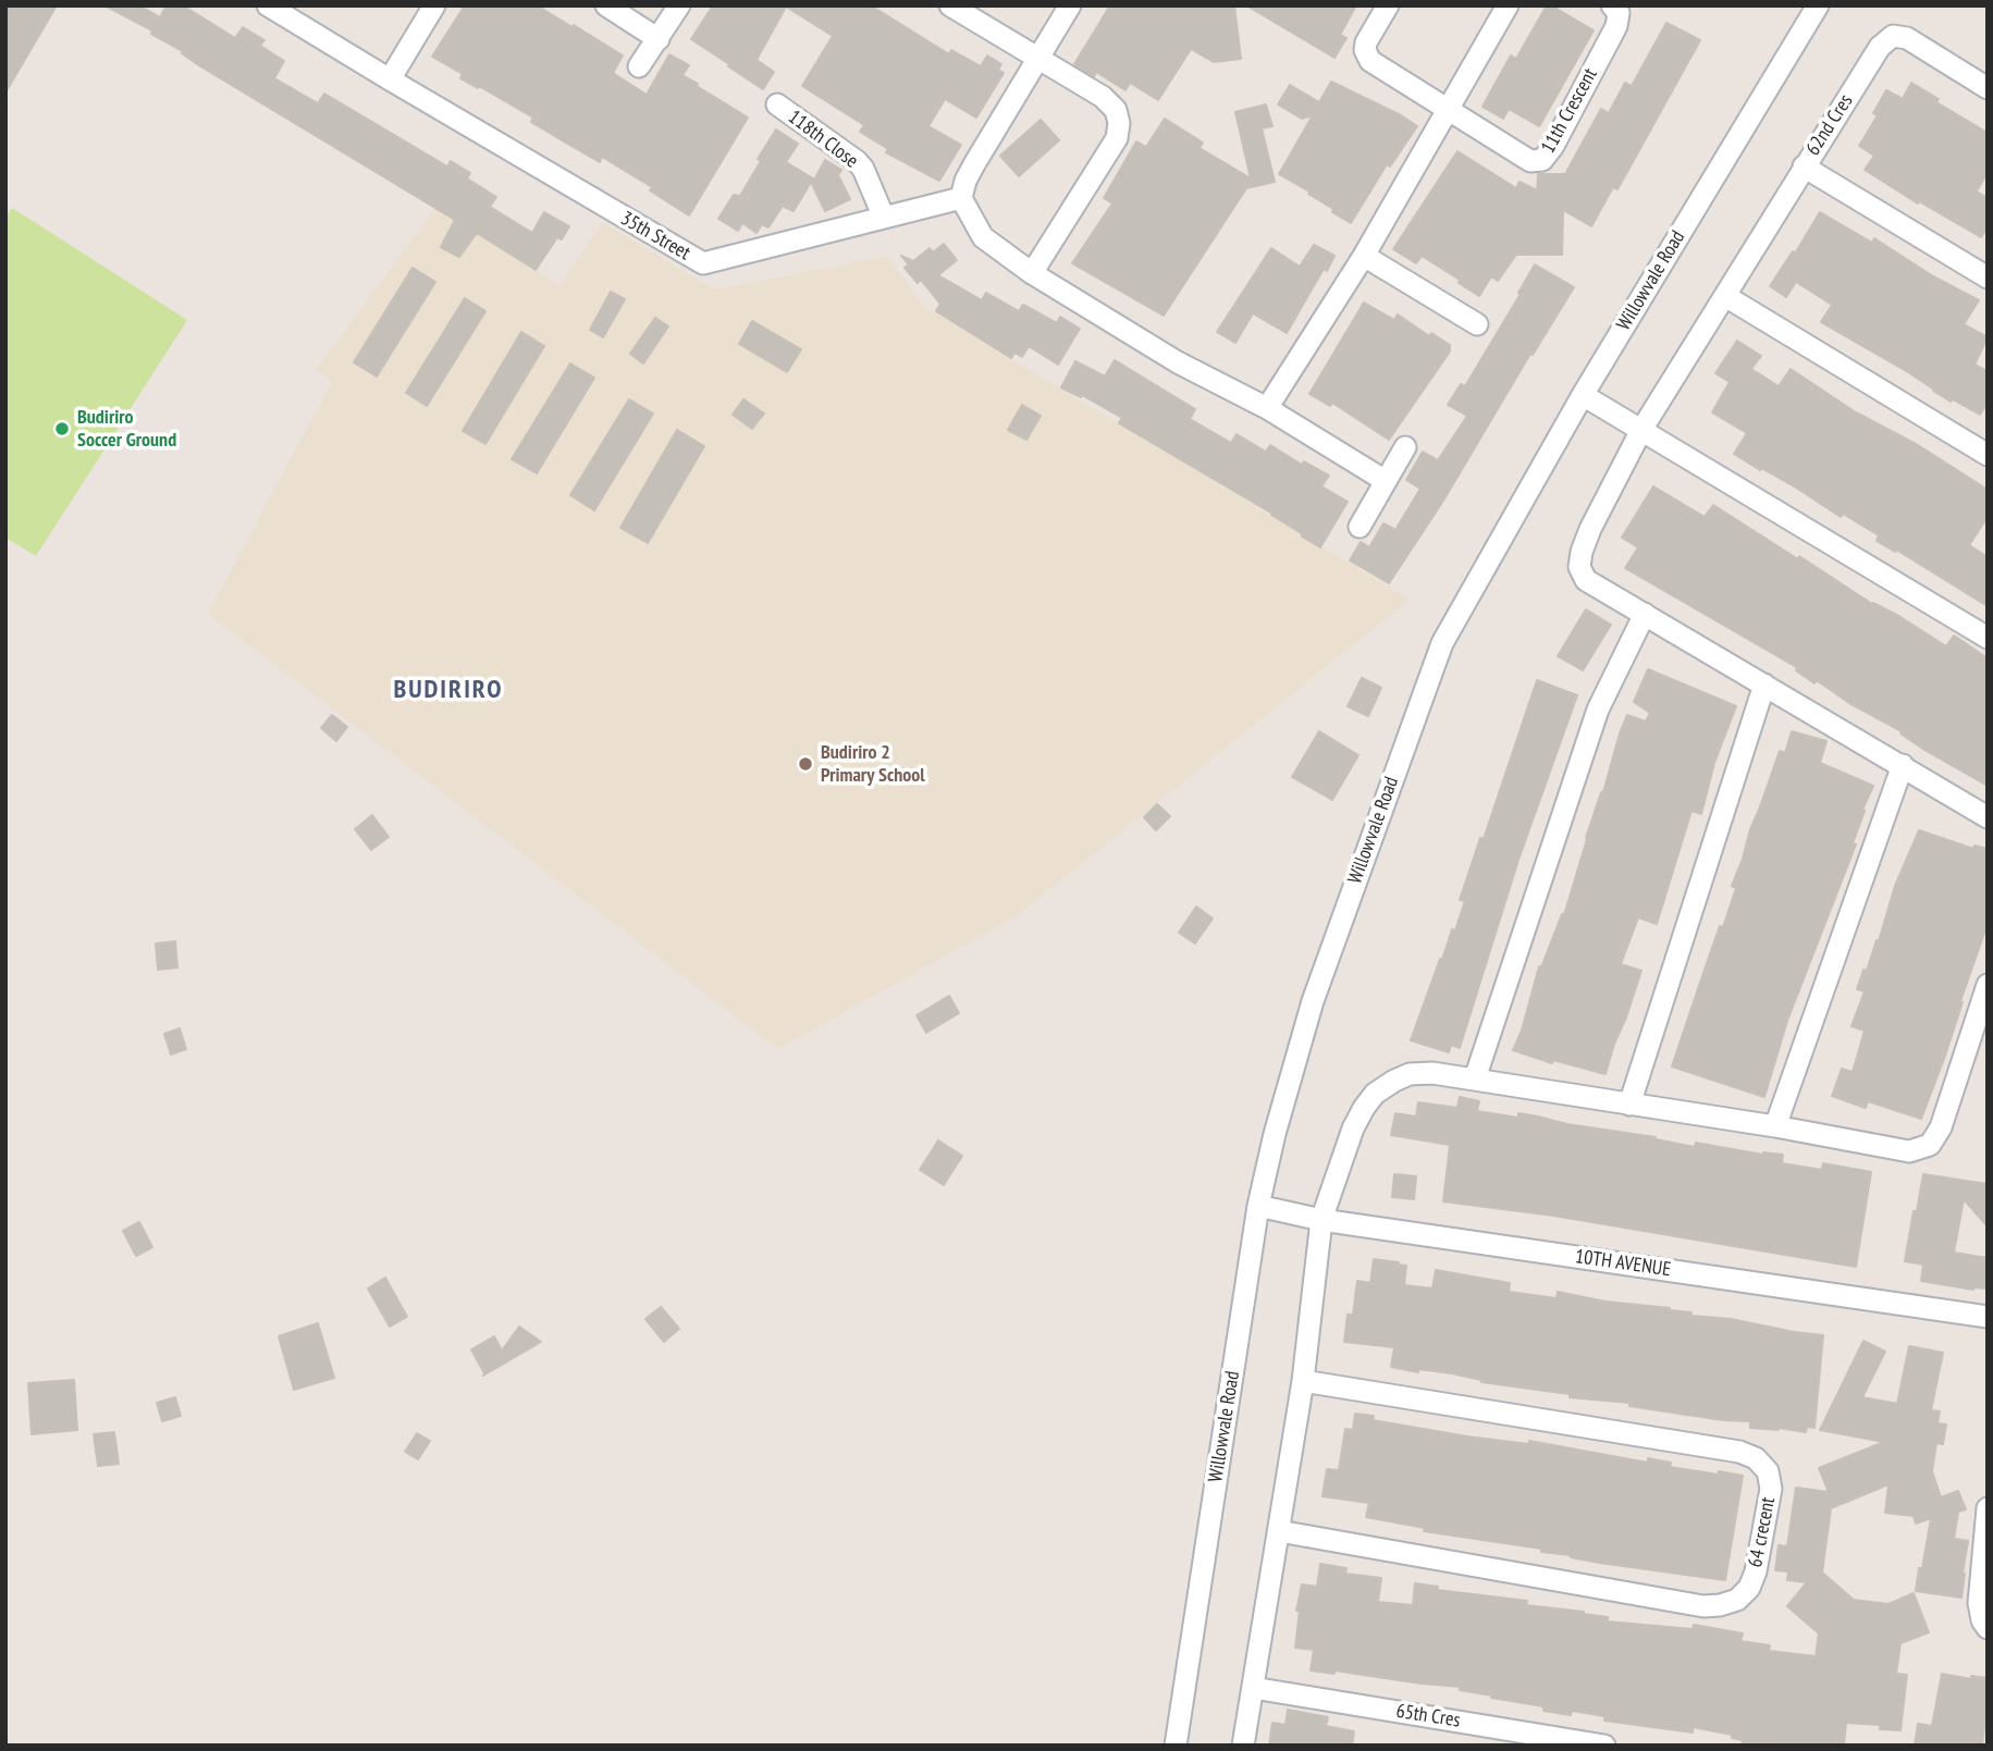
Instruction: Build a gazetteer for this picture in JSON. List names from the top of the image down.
{
  "streets": {
    "street": [
      "11th Crescent",
      "62nd Cres",
      "118th Close",
      "35th Street",
      "Willowvale Road",
      "10TH AVENUE",
      "64 crecent",
      "65th Cres"
    ]
  },
  "crossings": [
    ["118th Close", "35th Street"],
    ["Willowvale Road", "10TH AVENUE"]
  ],
  "districts": ["BUDIRIRO"],
  "places": ["Budiriro Soccer Ground", "Budiriro 2 Primary School"]
}
